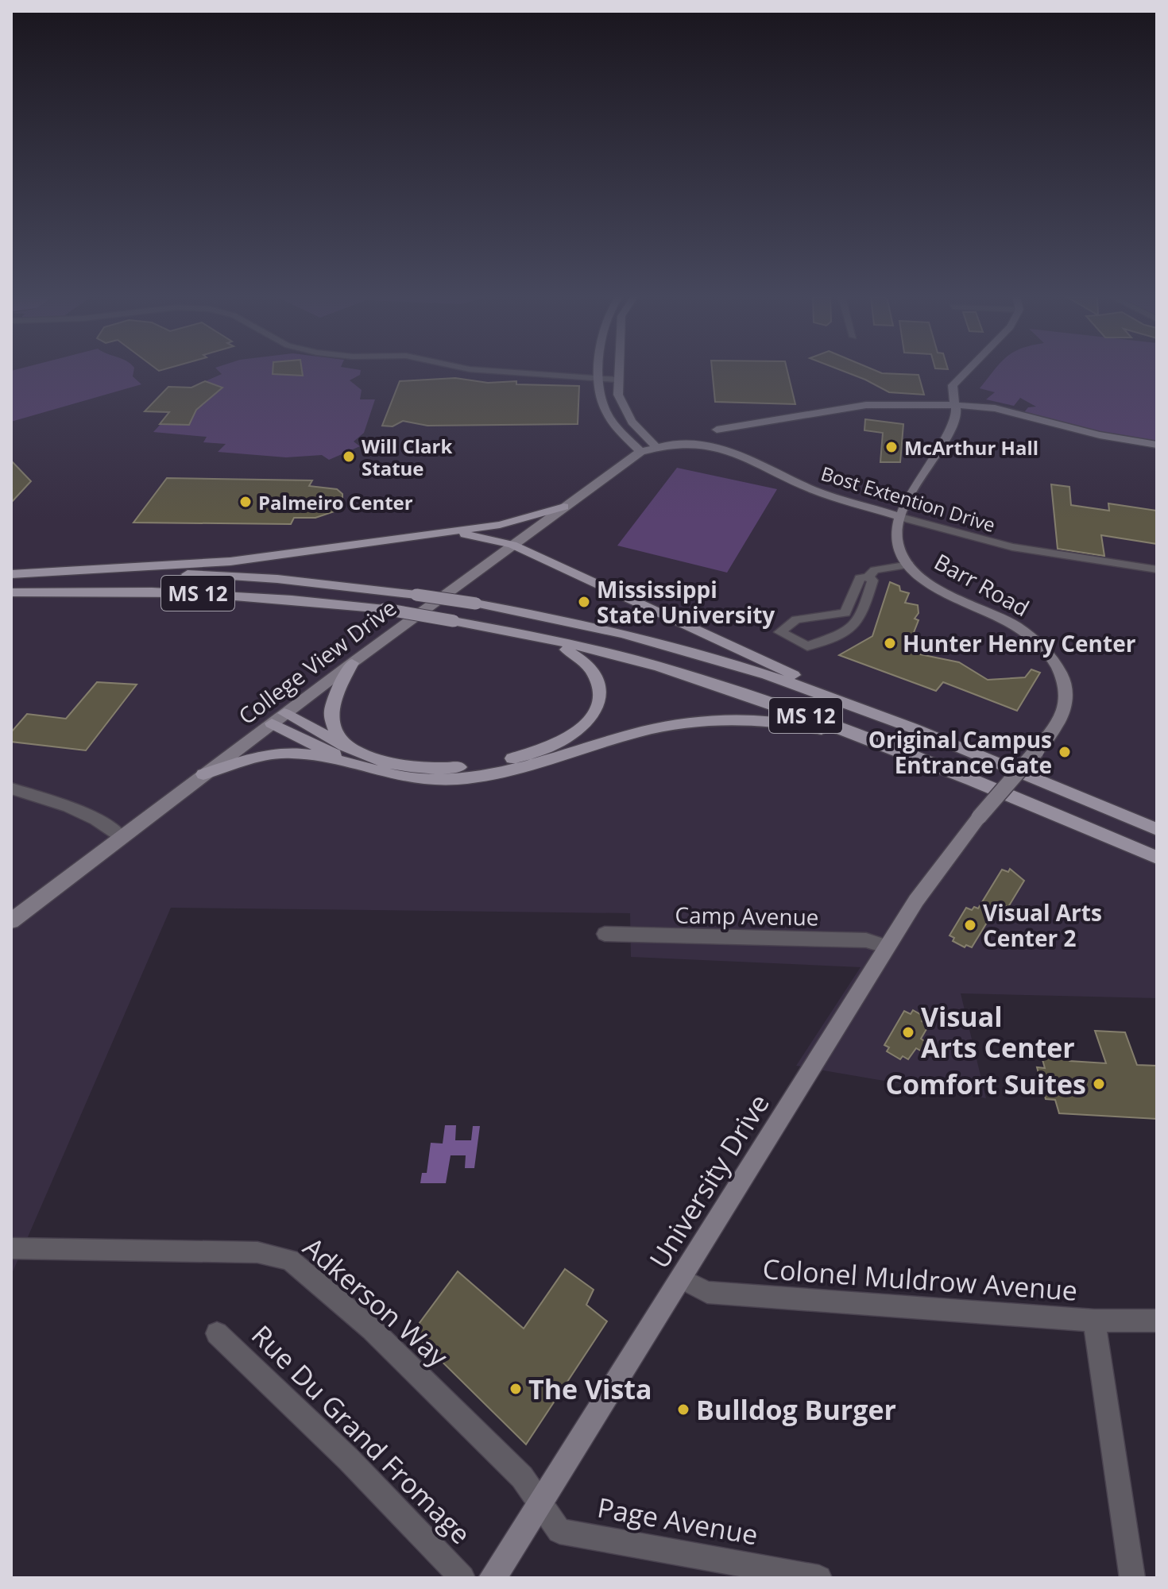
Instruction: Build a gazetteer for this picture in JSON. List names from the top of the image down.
{
  "streets": {
    "main road": ["MS 12"],
    "street": [
      "Bost Extention Drive",
      "Barr Road",
      "College View Drive",
      "Camp Avenue",
      "University Drive",
      "Colonel Muldrow Avenue",
      "Adkerson Way",
      "Rue Du Grand Fromage",
      "Page Avenue"
    ]
  },
  "crossings": [
    ["Bost Extention Drive", "Barr Road"],
    ["Bost Extention Drive", "College View Drive"],
    ["Barr Road", "University Drive"],
    ["Camp Avenue", "University Drive"],
    ["University Drive", "Colonel Muldrow Avenue"],
    ["University Drive", "Adkerson Way"],
    ["University Drive", "Page Avenue"],
    ["Adkerson Way", "Page Avenue"]
  ],
  "places": [
    "McArthur Hall",
    "Will Clark Statue",
    "Palmeiro Center",
    "Mississippi State University",
    "Hunter Henry Center",
    "Original Campus Entrance Gate",
    "Visual Arts Center 2",
    "Visual Arts Center",
    "Comfort Suites",
    "The Vista",
    "Bulldog Burger"
  ]
}
